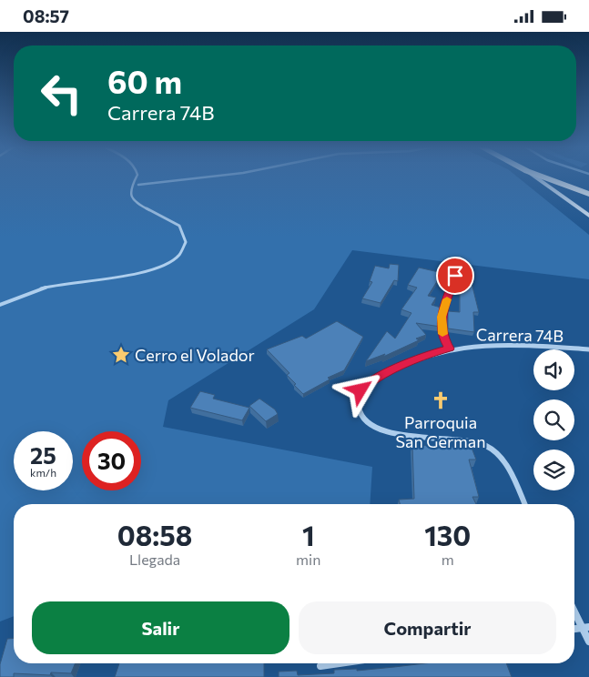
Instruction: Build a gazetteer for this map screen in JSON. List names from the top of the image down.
{
  "streets": {
    "street": ["Carrera 74B"]
  },
  "places": {
    "place": ["Cerro el Volador"],
    "church": ["Parroquia San German"]
  },
  "page": {
    "status": "08:57",
    "turn": ["60 m", "Carrera 74B"],
    "speed": "25 km/h",
    "limit": "30",
    "eta": [
      "08:58",
      "Llegada",
      "1",
      "min",
      "130",
      "m"
    ],
    "buttons": ["Salir", "Compartir"]
  }
}
